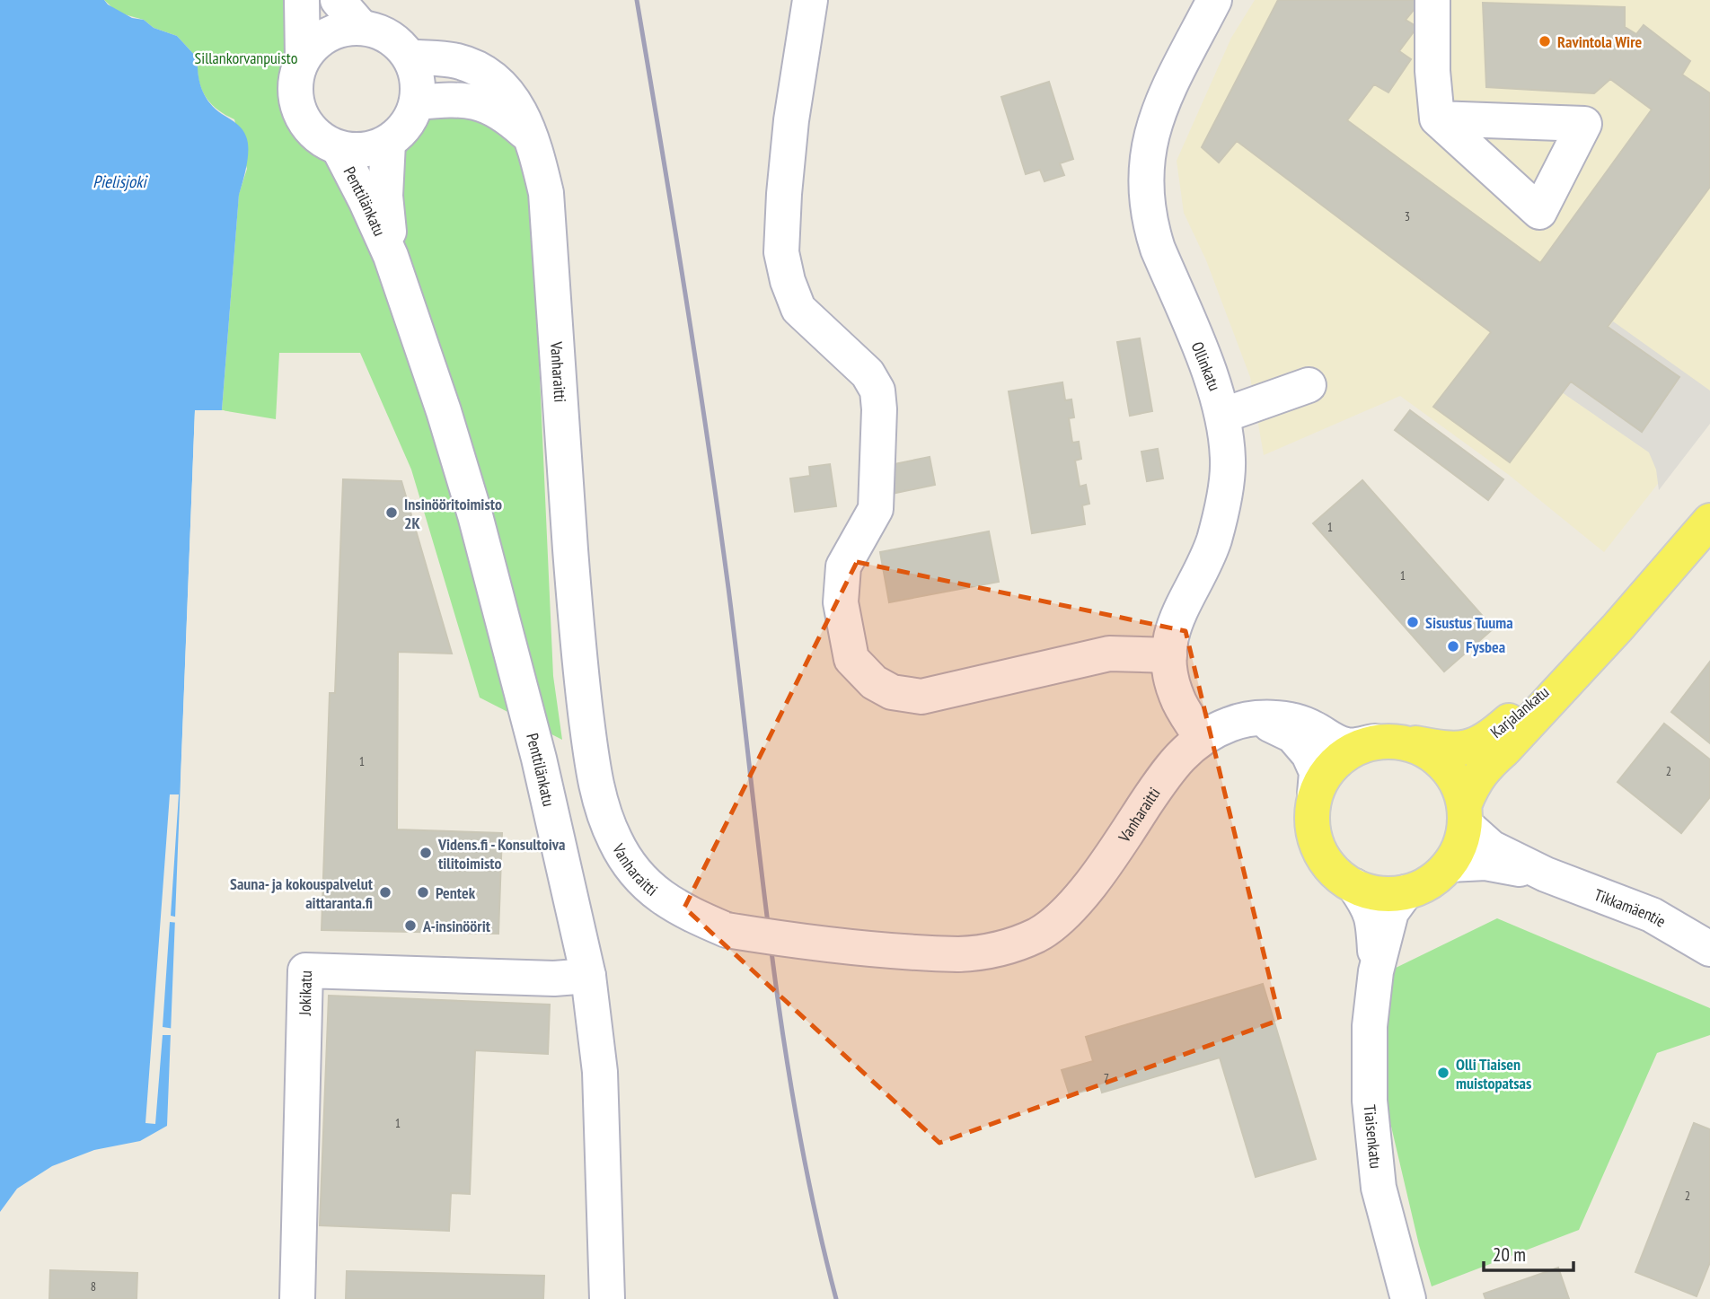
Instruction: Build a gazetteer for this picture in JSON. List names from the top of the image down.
{
  "streets": {
    "main road": ["Karjalankatu"],
    "street": [
      "Penttilänkatu",
      "Ollinkatu",
      "Vanharaitti",
      "Tikkamäentie",
      "Jokikatu",
      "Tiaisenkatu"
    ]
  },
  "crossings": [
    ["Penttilänkatu", "Vanharaitti"],
    ["Penttilänkatu", "Jokikatu"],
    ["Ollinkatu", "Vanharaitti"],
    ["Vanharaitti", "Karjalankatu"],
    ["Vanharaitti", "Tikkamäentie"],
    ["Vanharaitti", "Tiaisenkatu"],
    ["Karjalankatu", "Tikkamäentie"],
    ["Karjalankatu", "Tiaisenkatu"],
    ["Tikkamäentie", "Tiaisenkatu"]
  ],
  "water": ["Pielisjoki"],
  "parks": ["Sillankorvanpuisto"],
  "places": [
    "Ravintola Wire",
    "Insinööritoimisto 2K",
    "Sisustus Tuuma",
    "Fysbea",
    "Videns.fi - Konsultoiva tilitoimisto",
    "Sauna- ja kokouspalvelut aittaranta.fi",
    "Pentek",
    "A-insinöörit",
    "Olli Tiaisen muistopatsas"
  ],
  "house_numbers": [
    "3",
    "1",
    "1",
    "1",
    "2",
    "7",
    "1",
    "2",
    "8"
  ],
  "scale_bar": "20 m"
}
